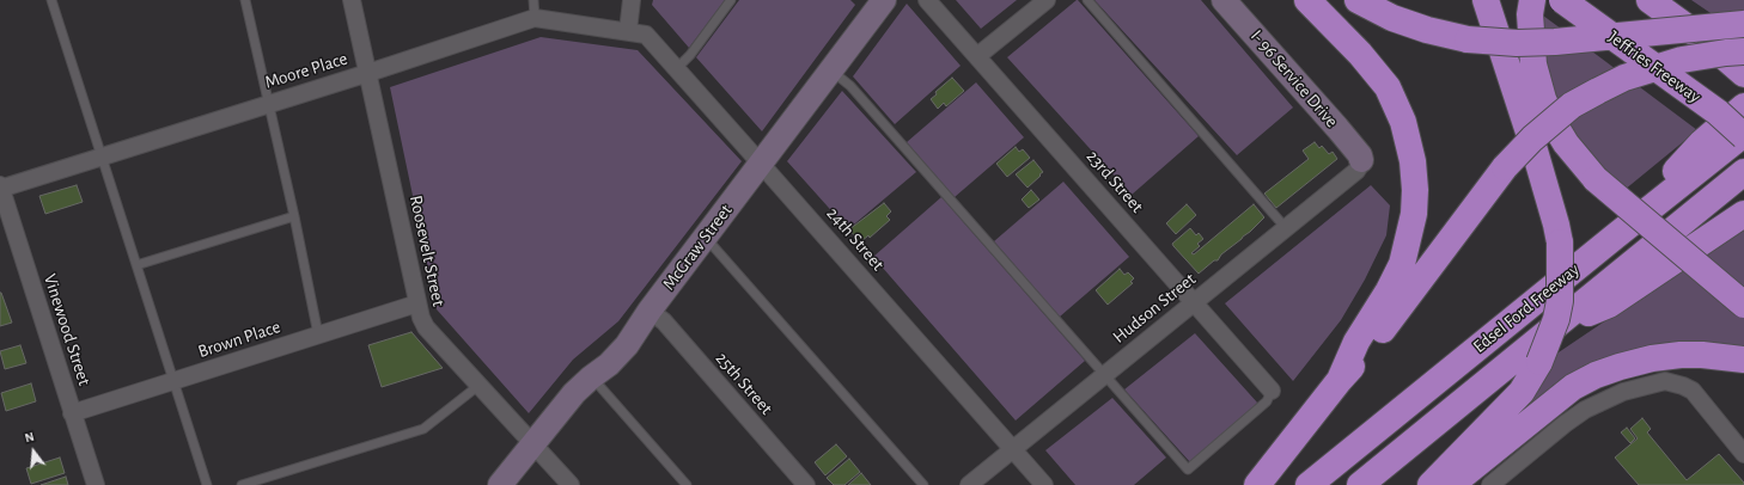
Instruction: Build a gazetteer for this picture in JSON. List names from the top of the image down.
{
  "streets": {
    "highway": ["Jeffries Freeway", "Edsel Ford Freeway"],
    "street": [
      "Moore Place",
      "I- 96 Service Drive",
      "23rd Street",
      "24th Street",
      "McGraw Street",
      "Roosevelt Street",
      "Hudson Street",
      "Vinewood Street",
      "Brown Place",
      "25th Street"
    ]
  },
  "crossings": [
    ["Jeffries Freeway", "Edsel Ford Freeway"],
    ["Moore Place", "24th Street"],
    ["Moore Place", "Roosevelt Street"],
    ["Moore Place", "Vinewood Street"],
    ["I- 96 Service Drive", "Hudson Street"],
    ["23rd Street", "Hudson Street"],
    ["24th Street", "McGraw Street"],
    ["24th Street", "Hudson Street"],
    ["McGraw Street", "Roosevelt Street"],
    ["McGraw Street", "25th Street"],
    ["Roosevelt Street", "Brown Place"],
    ["Vinewood Street", "Brown Place"]
  ],
  "north": "top"
}
